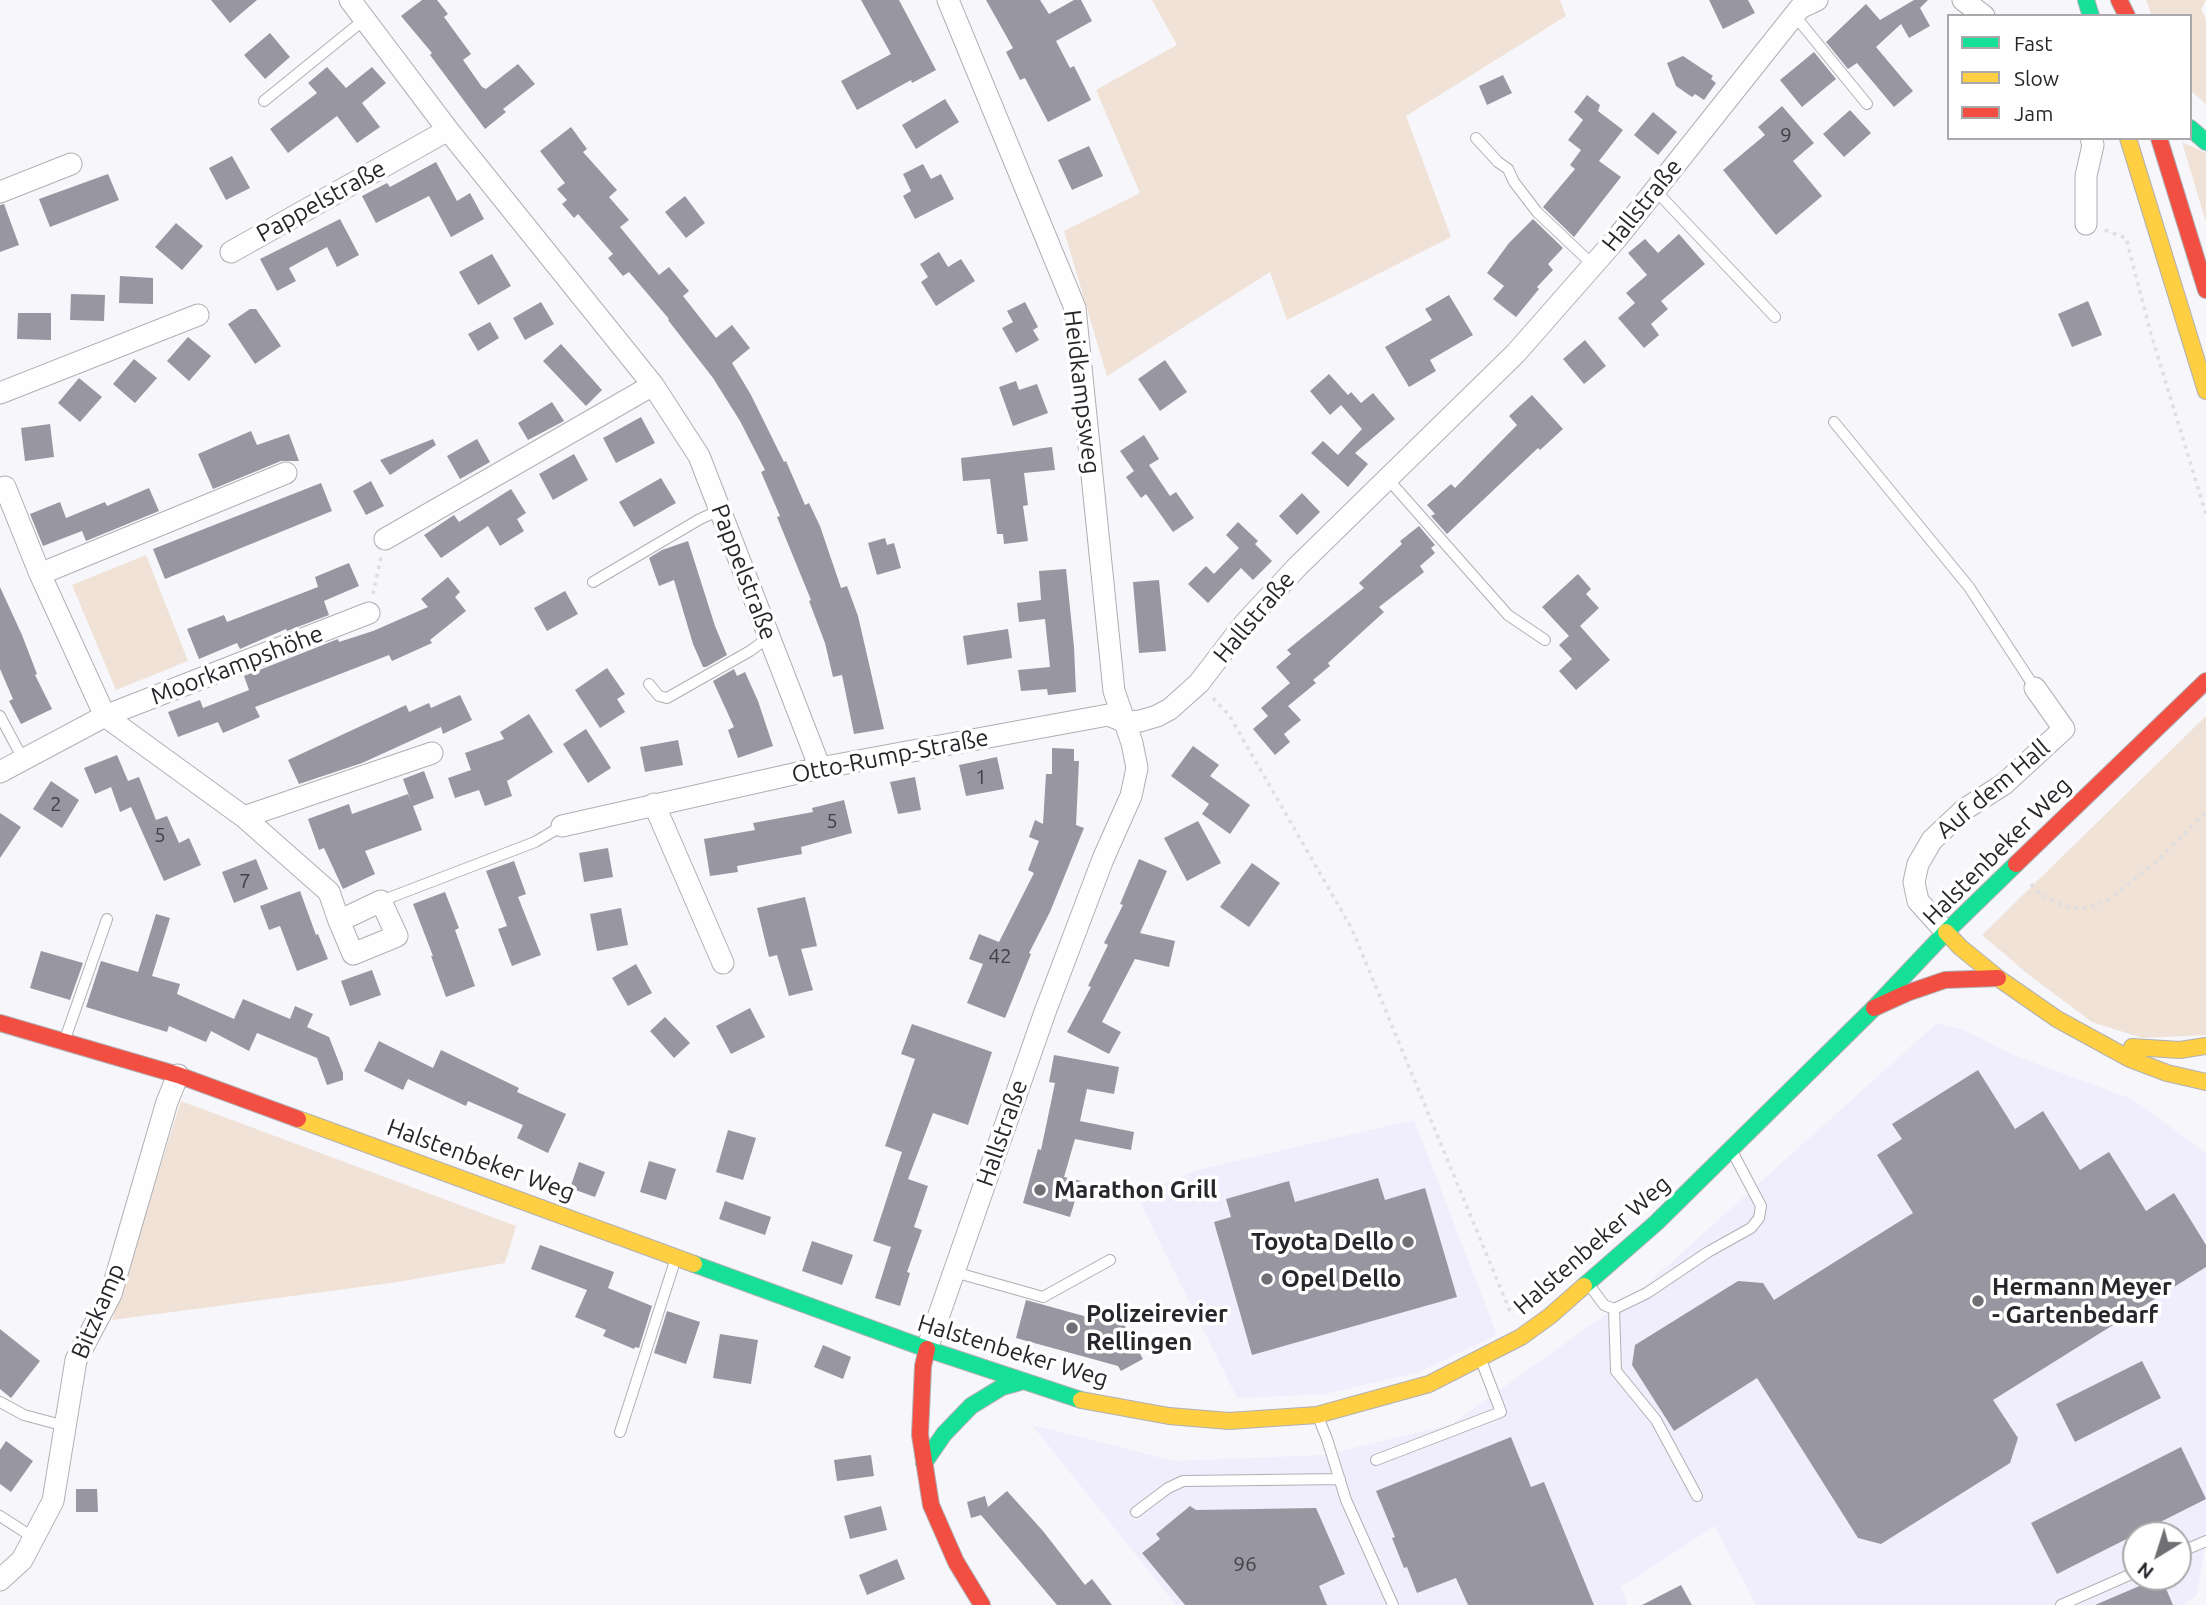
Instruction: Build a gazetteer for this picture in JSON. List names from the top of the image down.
{
  "streets": {
    "main road": ["Halstenbeker Weg"],
    "street": [
      "Pappelstraße",
      "Hallstraße",
      "Heidkampsweg",
      "Moorkampshöhe",
      "Otto-Rump-Straße",
      "Auf dem Hall",
      "Bitzkamp"
    ]
  },
  "crossings": [
    ["Pappelstraße", "Otto-Rump-Straße"],
    ["Hallstraße", "Heidkampsweg"],
    ["Hallstraße", "Otto-Rump-Straße"],
    ["Hallstraße", "Halstenbeker Weg"],
    ["Heidkampsweg", "Otto-Rump-Straße"],
    ["Auf dem Hall", "Halstenbeker Weg"],
    ["Halstenbeker Weg", "Bitzkamp"]
  ],
  "places": [
    "Marathon Grill",
    "Toyota Dello",
    "Opel Dello",
    "Hermann Meyer - Gartenbedarf",
    "Polizeirevier Rellingen"
  ],
  "house_numbers": [
    "9",
    "1",
    "2",
    "5",
    "5",
    "7",
    "42",
    "96"
  ],
  "legend": ["Fast", "Slow", "Jam"],
  "north": "bottom left"
}
